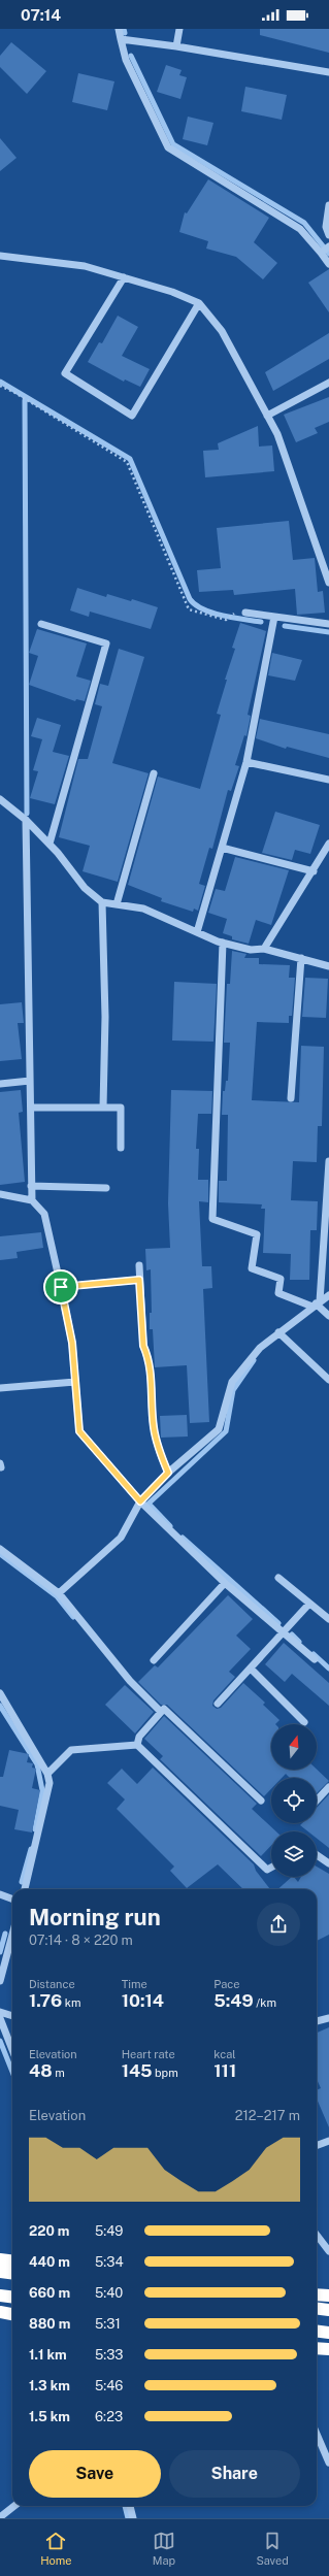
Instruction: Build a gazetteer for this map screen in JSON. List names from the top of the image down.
{
  "north": "top",
  "page": {
    "status": "07:14",
    "heading": ["Morning run", "07:14 · 8 × 220 m"],
    "stats": [
      ["Distance", "1.76 km"],
      ["Time", "10:14"],
      ["Pace", "5:49 /km"],
      ["Elevation", "48 m"],
      ["Heart rate", "145 bpm"],
      ["kcal", "111"]
    ],
    "chart": ["Elevation", "212–217 m"],
    "list": [
      {
        "name": "220 m",
        "note": "5:49"
      },
      {
        "name": "440 m",
        "note": "5:34"
      },
      {
        "name": "660 m",
        "note": "5:40"
      },
      {
        "name": "880 m",
        "note": "5:31"
      },
      {
        "name": "1.1 km",
        "note": "5:33"
      },
      {
        "name": "1.3 km",
        "note": "5:46"
      },
      {
        "name": "1.5 km",
        "note": "6:23"
      }
    ],
    "buttons": ["Save", "Share"],
    "tabs": ["Home", "Map", "Saved"]
  }
}
